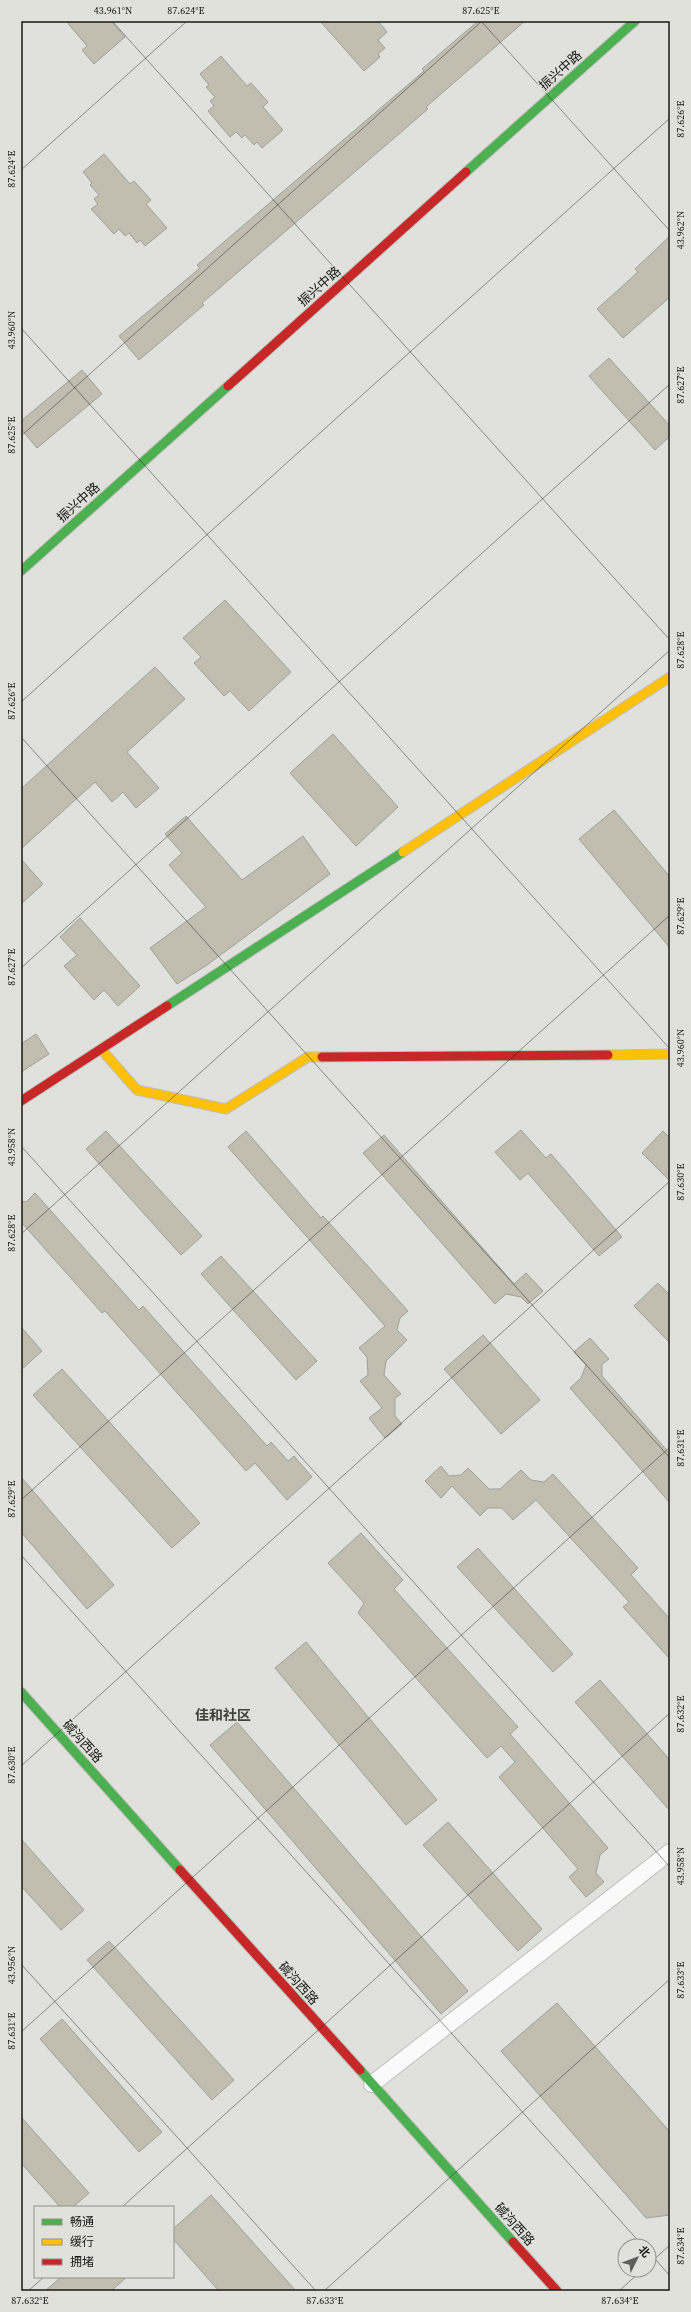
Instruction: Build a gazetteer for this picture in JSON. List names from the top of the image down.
{
  "streets": {
    "street": ["振兴中路", "碱沟西路"]
  },
  "districts": ["佳和社区"],
  "legend": ["畅通", "缓行", "拥堵"],
  "north": "top right",
  "coordinates": [
    "43.961°N",
    "87.624°E",
    "87.625°E",
    "87.626°E",
    "43.962°N",
    "43.960°N",
    "87.627°E",
    "87.628°E",
    "87.629°E",
    "43.958°N",
    "87.630°E",
    "87.631°E",
    "87.632°E",
    "43.956°N",
    "87.633°E",
    "87.634°E"
  ]
}
